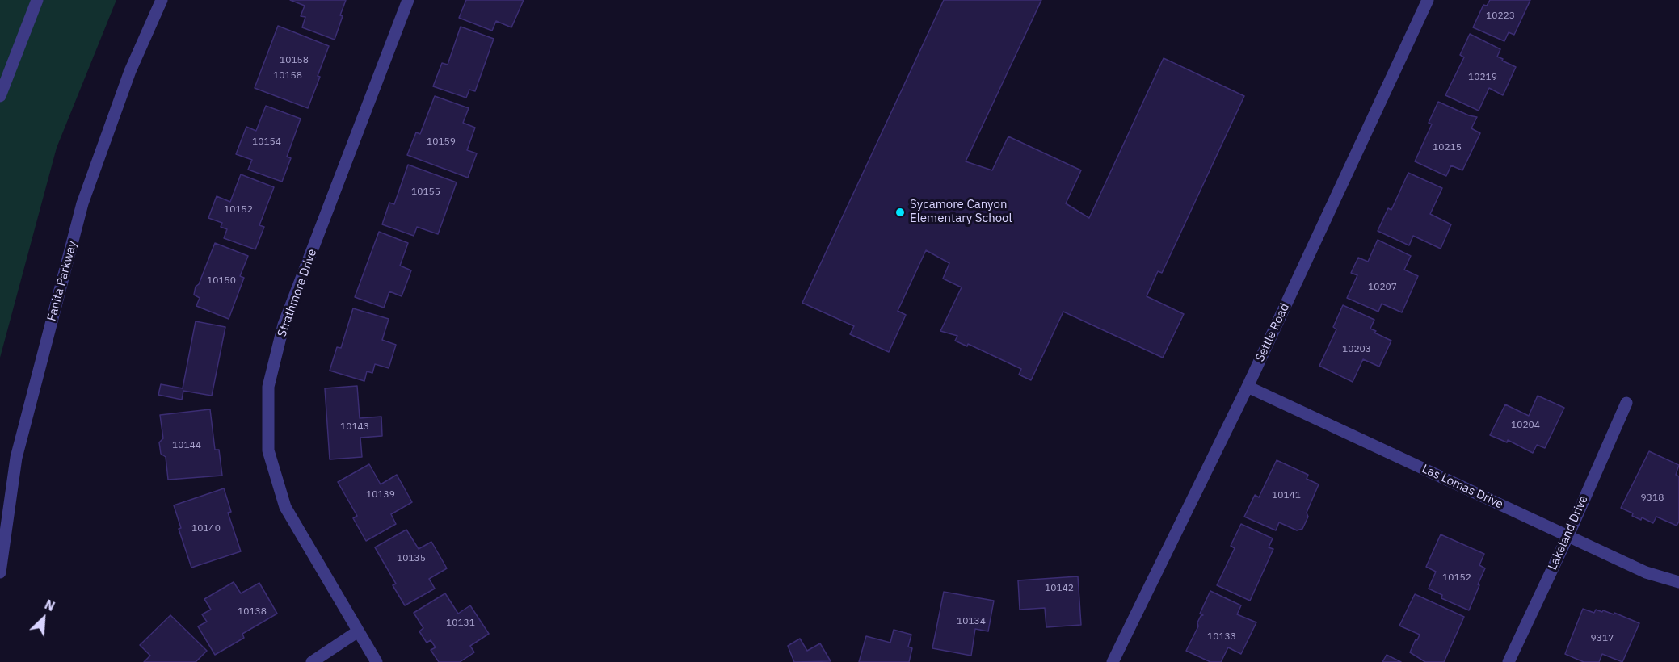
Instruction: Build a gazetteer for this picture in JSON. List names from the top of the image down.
{
  "streets": {
    "street": [
      "Fanita Parkway",
      "Strathmore Drive",
      "Settle Road",
      "Las Lomas Drive",
      "Lakeland Drive"
    ]
  },
  "crossings": [
    ["Settle Road", "Las Lomas Drive"],
    ["Las Lomas Drive", "Lakeland Drive"]
  ],
  "places": ["Sycamore Canyon Elementary School"],
  "house_numbers": [
    "10223",
    "10158",
    "10158",
    "10219",
    "10154",
    "10159",
    "10215",
    "10155",
    "10152",
    "10150",
    "10207",
    "10203",
    "10204",
    "10143",
    "10144",
    "10139",
    "10141",
    "9318",
    "10140",
    "10135",
    "10152",
    "10142",
    "10138",
    "10134",
    "10131",
    "10133",
    "9317"
  ],
  "north": "top right"
}
